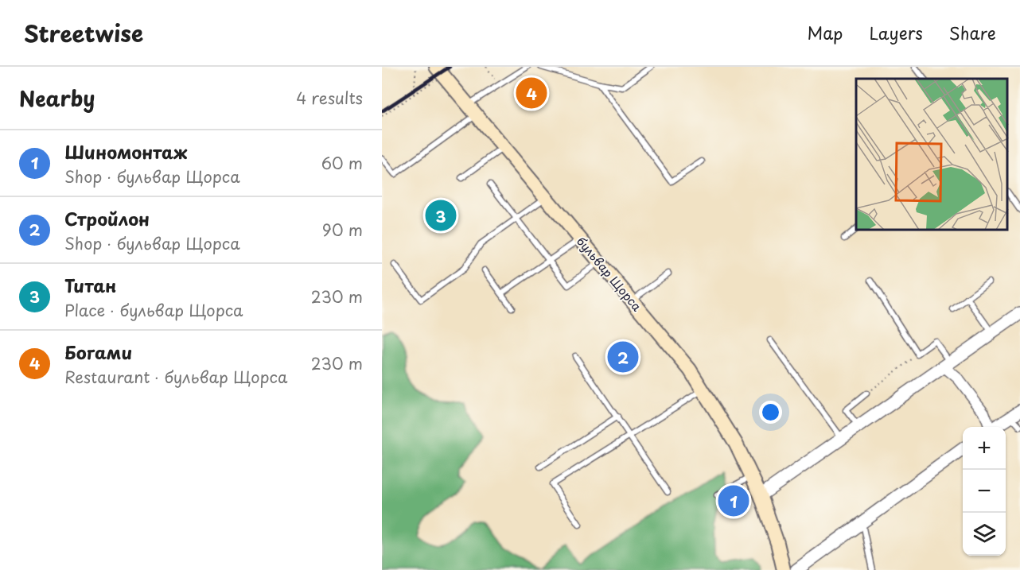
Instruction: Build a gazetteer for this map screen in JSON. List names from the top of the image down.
{
  "streets": {
    "main road": ["бульвар Щорса"]
  },
  "page": {
    "header": "Streetwise",
    "nav": ["Map", "Layers", "Share"],
    "heading": ["Nearby", "4 results"],
    "pins": [
      "4",
      "3",
      "2",
      "1"
    ],
    "list": [
      {
        "mark": "1",
        "name": "Шиномонтаж",
        "note": "Shop · бульвар Щорса",
        "value": "60 m"
      },
      {
        "mark": "2",
        "name": "Стройлон",
        "note": "Shop · бульвар Щорса",
        "value": "90 m"
      },
      {
        "mark": "3",
        "name": "Титан",
        "note": "Place · бульвар Щорса",
        "value": "230 m"
      },
      {
        "mark": "4",
        "name": "Богами",
        "note": "Restaurant · бульвар Щорса",
        "value": "230 m"
      }
    ],
    "map_buttons": ["+", "−"]
  }
}
